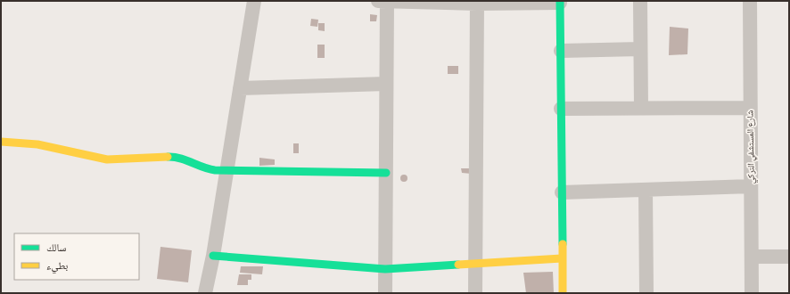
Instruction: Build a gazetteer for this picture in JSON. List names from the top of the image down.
{
  "streets": {
    "street": ["شارع المستشفي التركي"]
  },
  "legend": ["سالك", "بطيء"]
}
